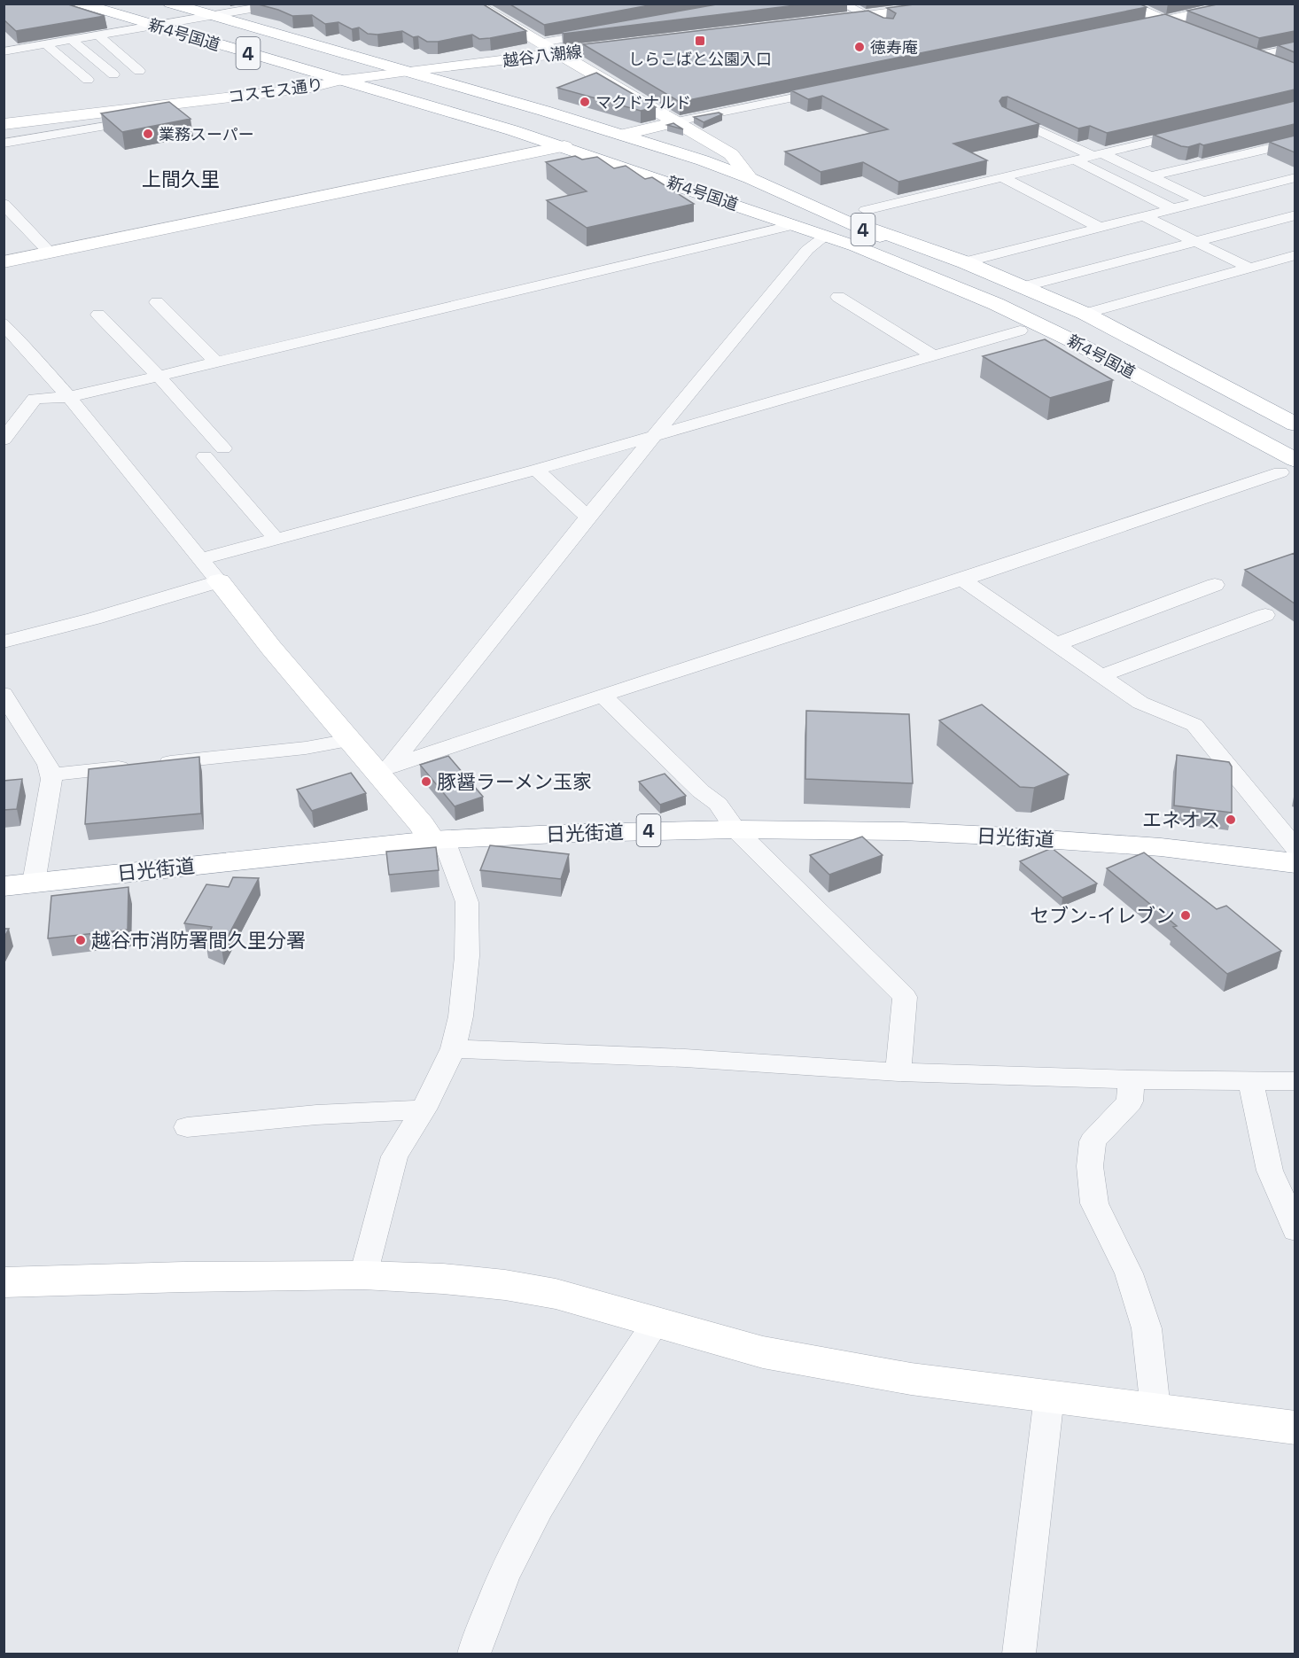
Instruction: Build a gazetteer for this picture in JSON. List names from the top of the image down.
{
  "streets": {
    "main road": [
      "新4号国道",
      "4",
      "越谷八潮線",
      "コスモス通り",
      "日光街道"
    ]
  },
  "crossings": [
    ["新4号国道", "越谷八潮線"],
    ["新4号国道", "コスモス通り"],
    ["越谷八潮線", "コスモス通り"]
  ],
  "districts": ["上間久里"],
  "places": {
    "transit": ["しらこばと公園入口"],
    "other": [
      "徳寿庵",
      "マクドナルド",
      "業務スーパー",
      "豚醤ラーメン玉家",
      "エネオス",
      "セブン-イレブン",
      "越谷市消防署間久里分署"
    ]
  }
}
